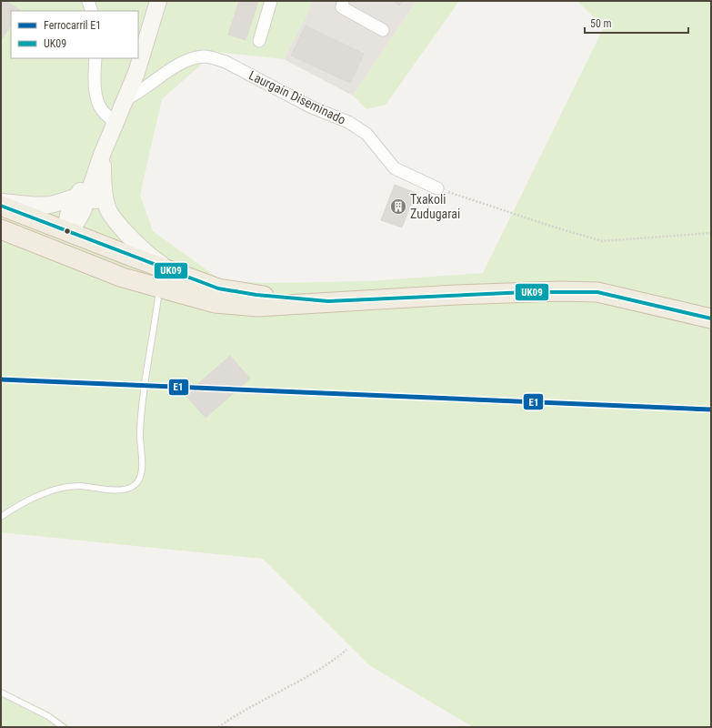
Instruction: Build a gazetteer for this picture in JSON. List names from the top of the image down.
{
  "streets": {
    "street": ["Laurgain Diseminado"]
  },
  "places": {
    "building": ["Txakoli Zudugarai"]
  },
  "lines": ["transit line UK09", "rail line E1"],
  "legend": ["Ferrocarril E1", "UK09"],
  "scale_bar": "50 m"
}
